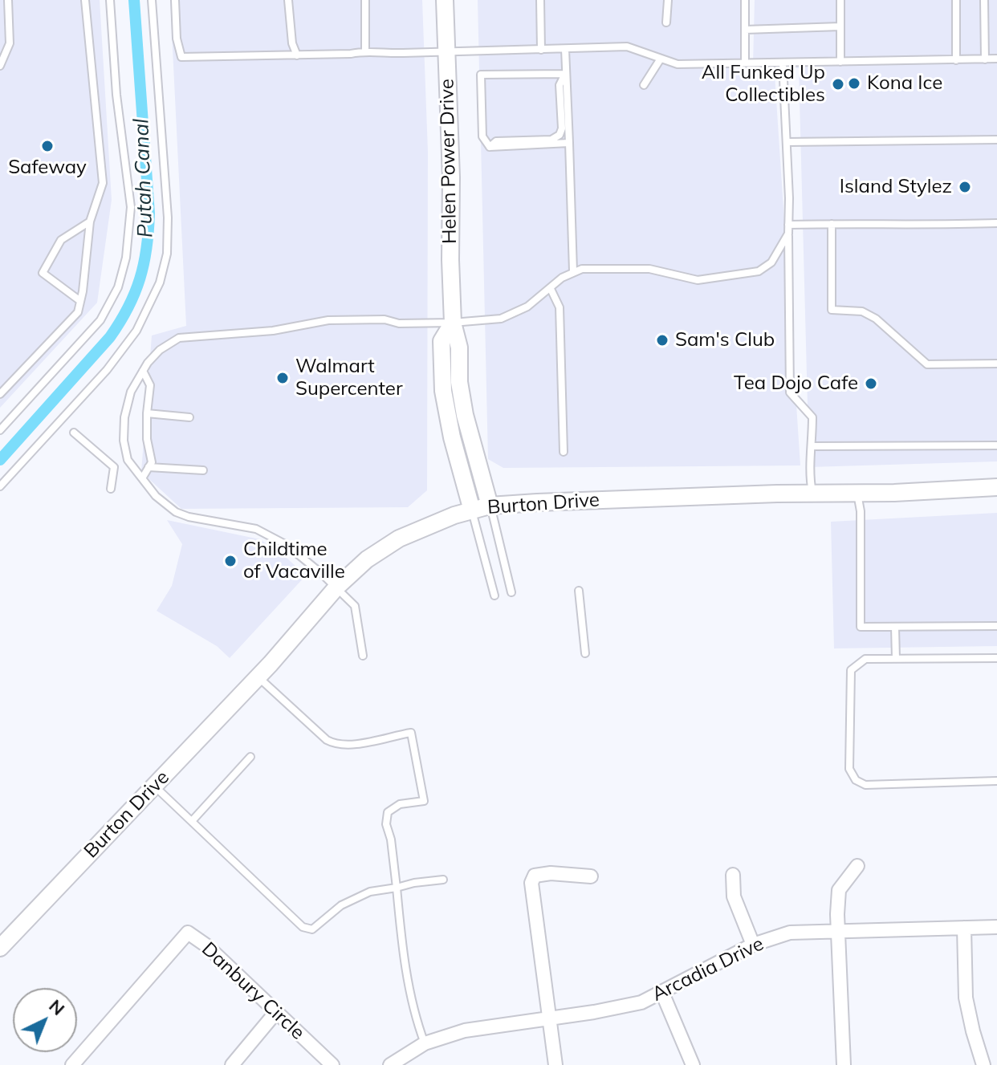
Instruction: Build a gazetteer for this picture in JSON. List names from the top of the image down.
{
  "streets": {
    "street": [
      "Helen Power Drive",
      "Burton Drive",
      "Arcadia Drive",
      "Danbury Circle"
    ]
  },
  "crossings": [
    ["Helen Power Drive", "Burton Drive"]
  ],
  "water": ["Putah Canal"],
  "places": [
    "Kona Ice",
    "All Funked Up Collectibles",
    "Safeway",
    "Island Stylez",
    "Sam's Club",
    "Walmart Supercenter",
    "Tea Dojo Cafe",
    "Childtime of Vacaville"
  ],
  "north": "top right"
}
